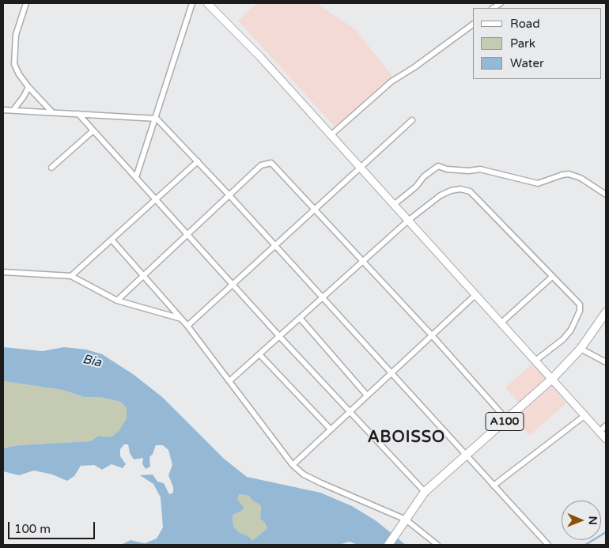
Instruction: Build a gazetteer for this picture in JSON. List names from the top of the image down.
{
  "streets": {
    "highway": ["A100"]
  },
  "districts": ["ABOISSO"],
  "water": ["Bia"],
  "legend": ["Road", "Park", "Water"],
  "scale_bar": "100 m",
  "north": "right"
}
